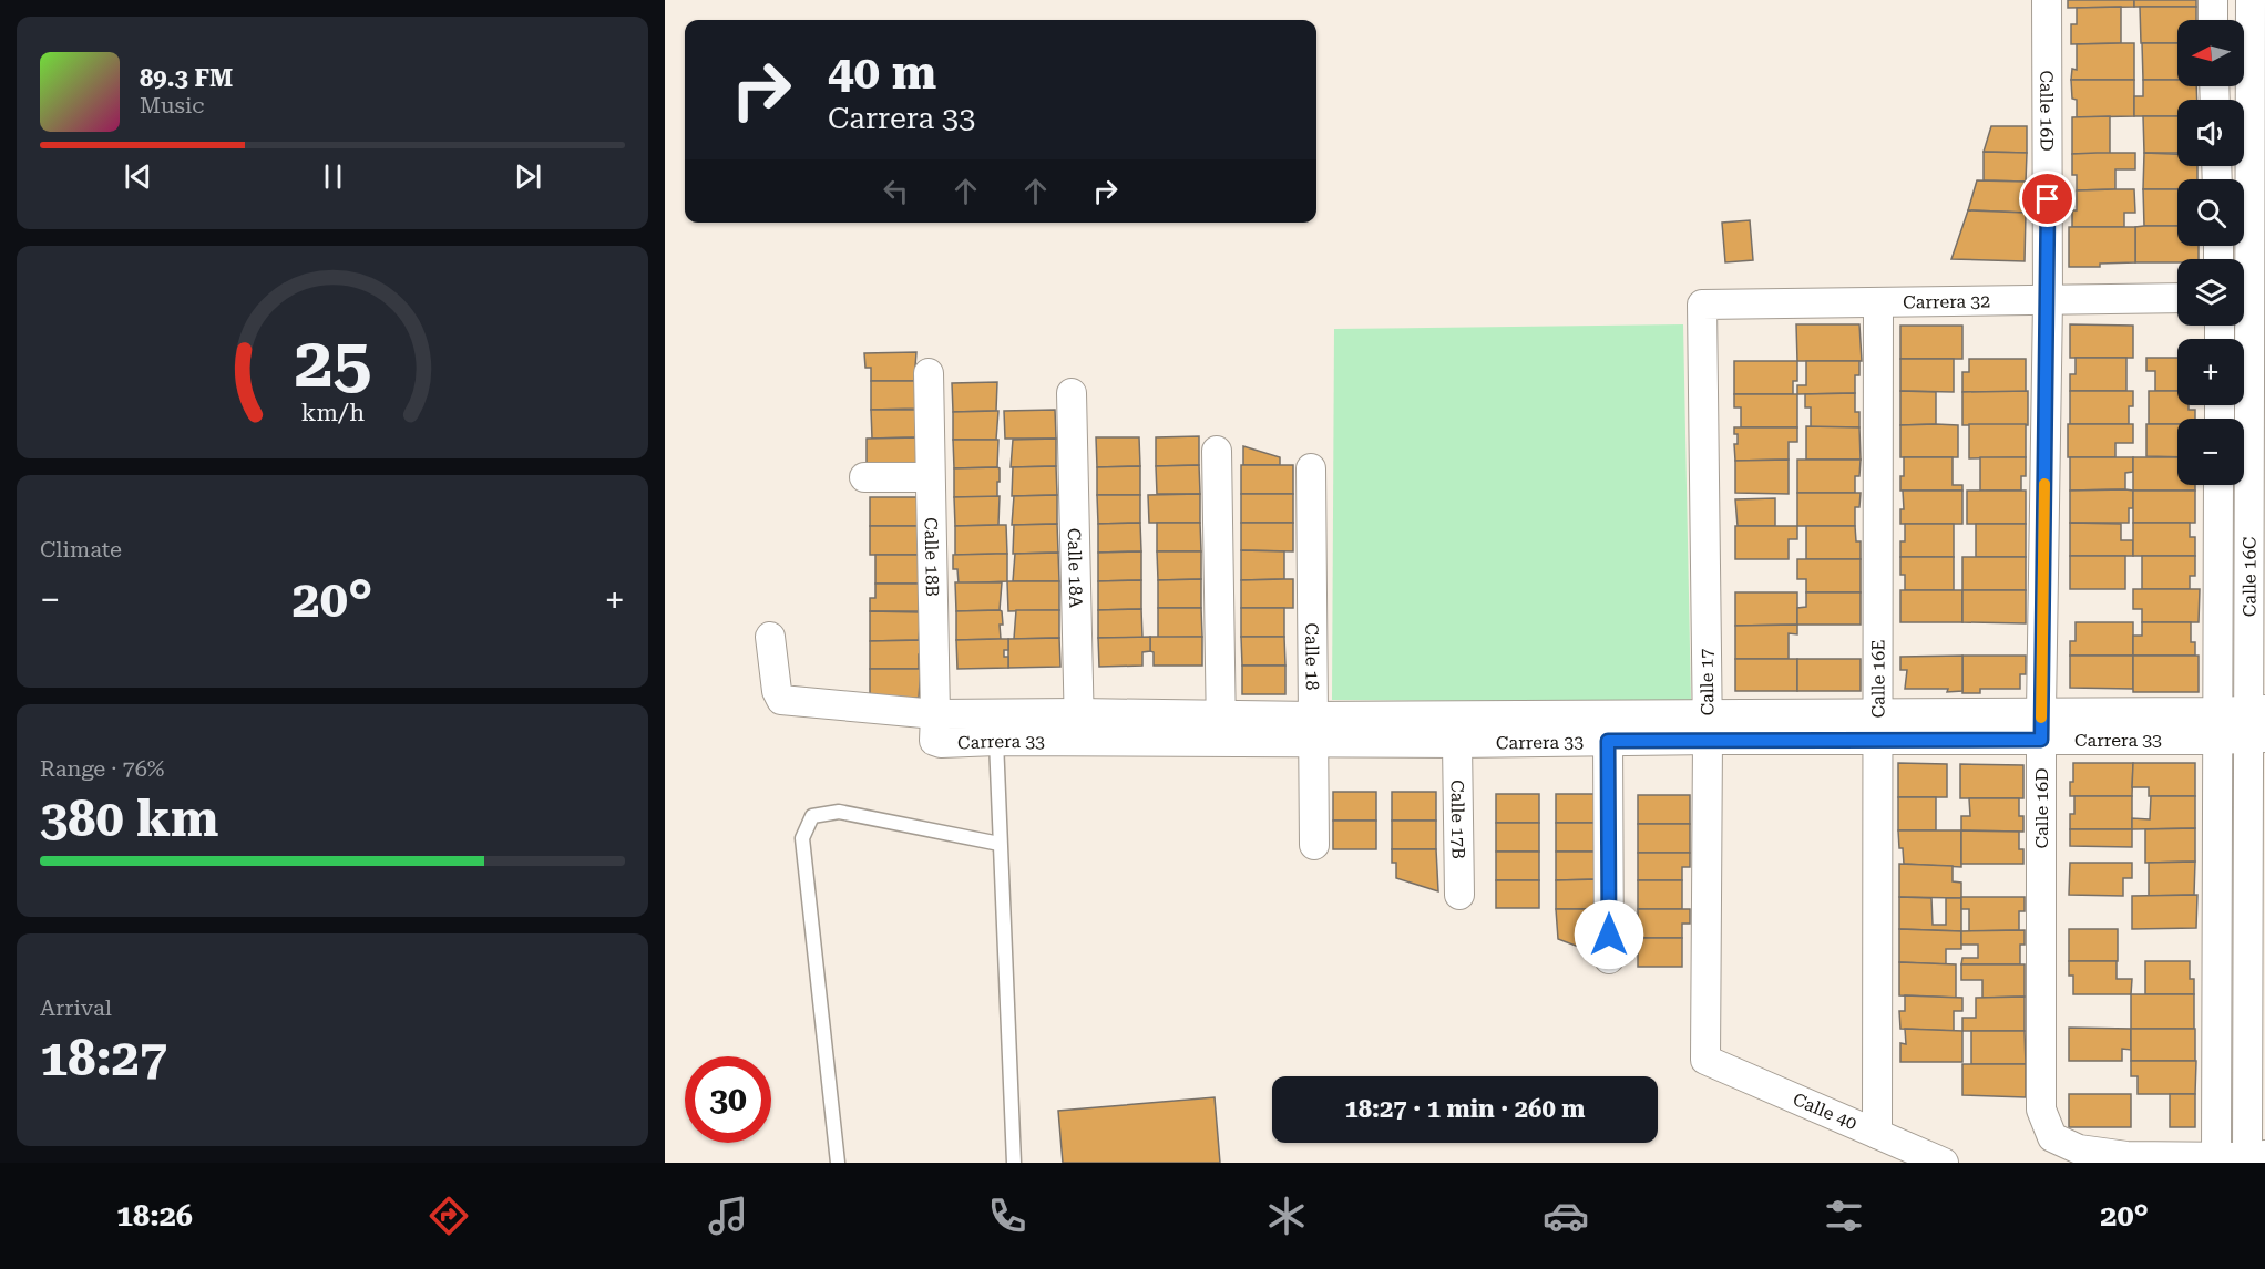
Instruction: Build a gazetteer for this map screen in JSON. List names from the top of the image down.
{
  "streets": {
    "street": [
      "Calle 16D",
      "Carrera 32",
      "Calle 18B",
      "Calle 18A",
      "Calle 16C",
      "Calle 18",
      "Calle 16E",
      "Calle 17",
      "Carrera 33",
      "Calle 17B",
      "Calle 40"
    ]
  },
  "crossings": [
    ["Calle 16D", "Carrera 32"],
    ["Calle 16D", "Carrera 33"],
    ["Carrera 32", "Calle 16E"],
    ["Carrera 32", "Calle 17"],
    ["Calle 18B", "Carrera 33"],
    ["Calle 18A", "Carrera 33"],
    ["Calle 16C", "Carrera 33"],
    ["Calle 18", "Carrera 33"],
    ["Calle 16E", "Carrera 33"],
    ["Calle 16E", "Calle 40"],
    ["Calle 17", "Carrera 33"],
    ["Calle 17", "Calle 40"],
    ["Carrera 33", "Calle 17B"]
  ],
  "north": "left",
  "page": {
    "map_buttons": ["+", "−"],
    "turn": ["40 m", "Carrera 33"],
    "song": ["89.3 FM", "Music"],
    "tile": [
      "Climate",
      ["Range · 76%", "380 km"],
      ["Arrival", "18:27"]
    ],
    "heat": ["−", "20°", "+"],
    "limit": "30",
    "trip": "18:27 · 1 min · 260 m",
    "tabs": ["18:26", "20°"],
    "gauge": ["25", "km/h"]
  }
}
